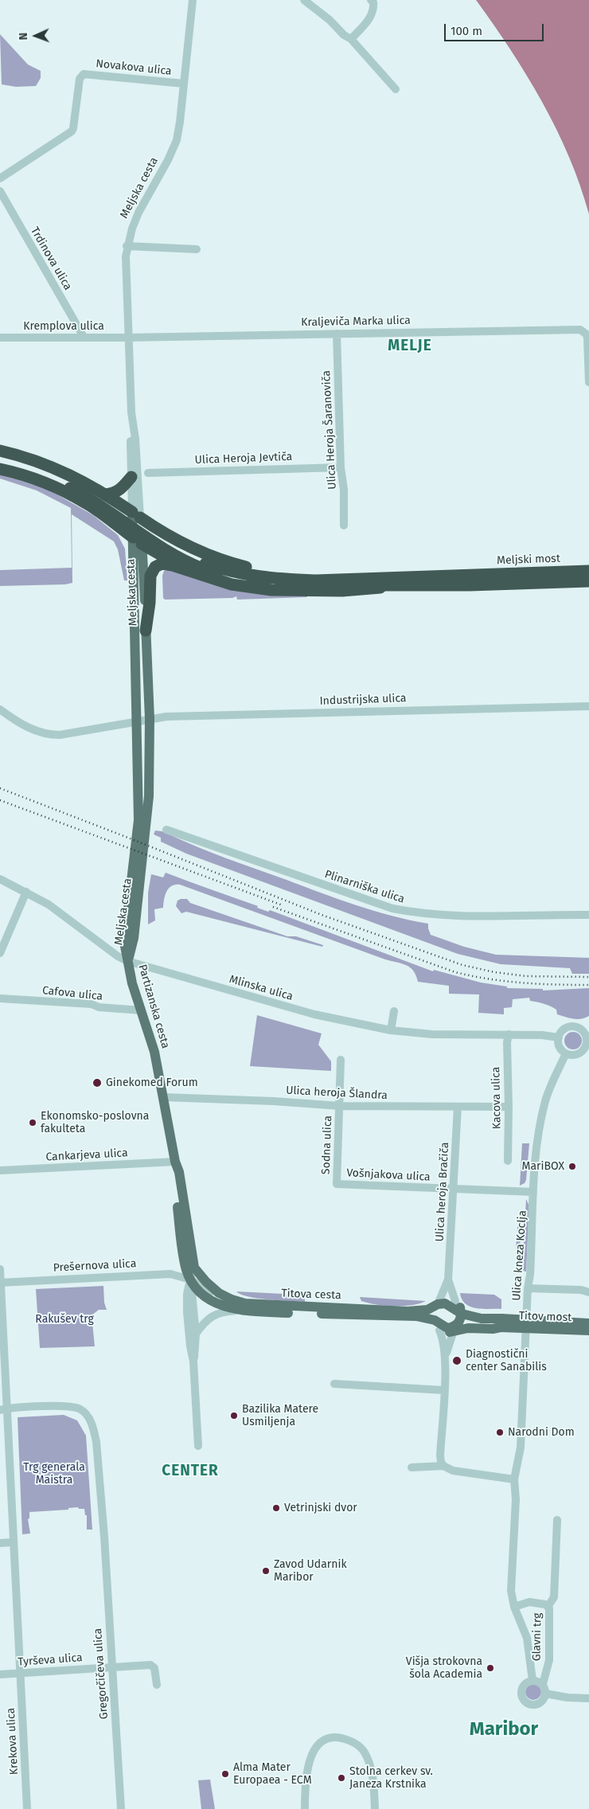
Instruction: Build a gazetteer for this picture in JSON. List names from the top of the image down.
{
  "streets": {
    "highway": ["Meljski most"],
    "main road": [
      "Meljska cesta",
      "Partizanska cesta",
      "Titova cesta",
      "Titov most"
    ],
    "street": [
      "Novakova ulica",
      "Trdinova ulica",
      "Kraljeviča Marka ulica",
      "Kremplova ulica",
      "Ulica Heroja Šaranoviča",
      "Ulica Heroja Jevtiča",
      "Industrijska ulica",
      "Plinarniška ulica",
      "Mlinska ulica",
      "Cafova ulica",
      "Ulica heroja Šlandra",
      "Kacova ulica",
      "Sodna ulica",
      "Cankarjeva ulica",
      "Vošnjakova ulica",
      "Ulica heroja Bračiča",
      "Ulica kneza Koclja",
      "Prešernova ulica",
      "Glavni trg",
      "Tyrševa ulica",
      "Gregorčičeva ulica",
      "Krekova ulica"
    ]
  },
  "crossings": [
    ["Novakova ulica", "Meljska cesta"],
    ["Meljska cesta", "Kraljeviča Marka ulica"],
    ["Meljska cesta", "Kremplova ulica"],
    ["Meljska cesta", "Industrijska ulica"],
    ["Meljska cesta", "Mlinska ulica"],
    ["Meljska cesta", "Partizanska cesta"],
    ["Trdinova ulica", "Kremplova ulica"],
    ["Kraljeviča Marka ulica", "Kremplova ulica"],
    ["Kraljeviča Marka ulica", "Ulica Heroja Šaranoviča"],
    ["Ulica Heroja Šaranoviča", "Ulica Heroja Jevtiča"],
    ["Mlinska ulica", "Partizanska cesta"],
    ["Mlinska ulica", "Kacova ulica"],
    ["Mlinska ulica", "Ulica kneza Koclja"],
    ["Cafova ulica", "Partizanska cesta"],
    ["Partizanska cesta", "Ulica heroja Šlandra"],
    ["Partizanska cesta", "Cankarjeva ulica"],
    ["Partizanska cesta", "Prešernova ulica"],
    ["Partizanska cesta", "Titova cesta"],
    ["Ulica heroja Šlandra", "Kacova ulica"],
    ["Ulica heroja Šlandra", "Sodna ulica"],
    ["Ulica heroja Šlandra", "Ulica heroja Bračiča"],
    ["Sodna ulica", "Vošnjakova ulica"],
    ["Vošnjakova ulica", "Ulica heroja Bračiča"],
    ["Vošnjakova ulica", "Ulica kneza Koclja"],
    ["Ulica kneza Koclja", "Glavni trg"],
    ["Prešernova ulica", "Titova cesta"],
    ["Prešernova ulica", "Krekova ulica"],
    ["Tyrševa ulica", "Gregorčičeva ulica"],
    ["Tyrševa ulica", "Krekova ulica"],
    ["Gregorčičeva ulica", "Krekova ulica"]
  ],
  "districts": ["MELJE", "CENTER", "Maribor"],
  "parks": ["Rakušev trg", "Trg generala Maistra"],
  "places": [
    "Ginekomed Forum",
    "Ekonomsko-poslovna fakulteta",
    "MariBOX",
    "Diagnostični center Sanabilis",
    "Bazilika Matere Usmiljenja",
    "Narodni Dom",
    "Vetrinjski dvor",
    "Zavod Udarnik Maribor",
    "Višja strokovna šola Academia",
    "Alma Mater Europaea - ECM",
    "Stolna cerkev sv. Janeza Krstnika"
  ],
  "scale_bar": "100 m",
  "north": "left"
}
